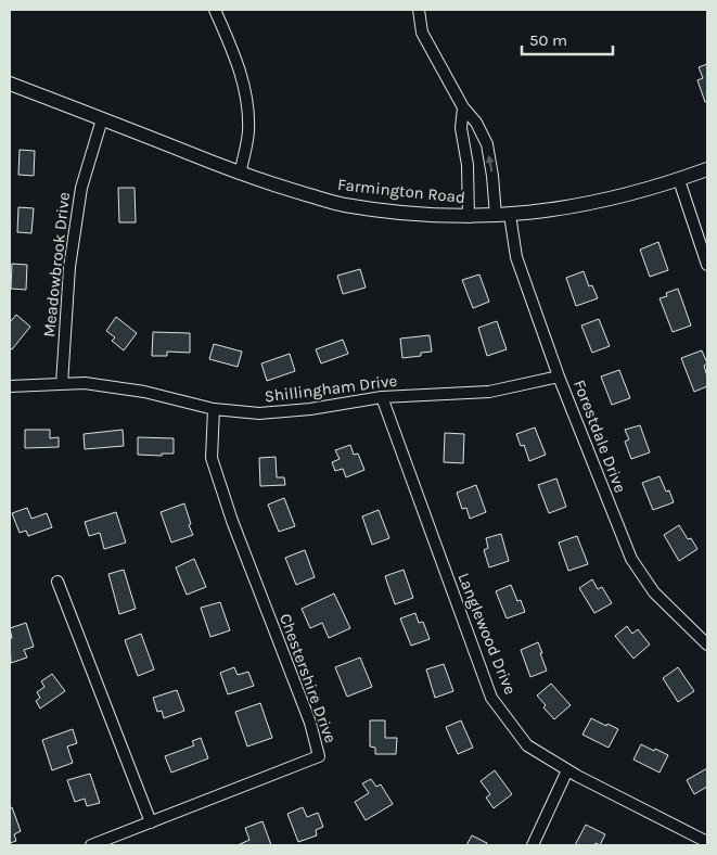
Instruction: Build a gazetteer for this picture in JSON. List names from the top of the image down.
{
  "streets": {
    "street": [
      "Farmington Road",
      "Meadowbrook Drive",
      "Shillingham Drive",
      "Forestdale Drive",
      "Langlewood Drive",
      "Chestershire Drive"
    ]
  },
  "crossings": [
    ["Farmington Road", "Meadowbrook Drive"],
    ["Farmington Road", "Forestdale Drive"],
    ["Meadowbrook Drive", "Shillingham Drive"],
    ["Shillingham Drive", "Forestdale Drive"],
    ["Shillingham Drive", "Langlewood Drive"],
    ["Shillingham Drive", "Chestershire Drive"]
  ],
  "scale_bar": "50 m"
}
